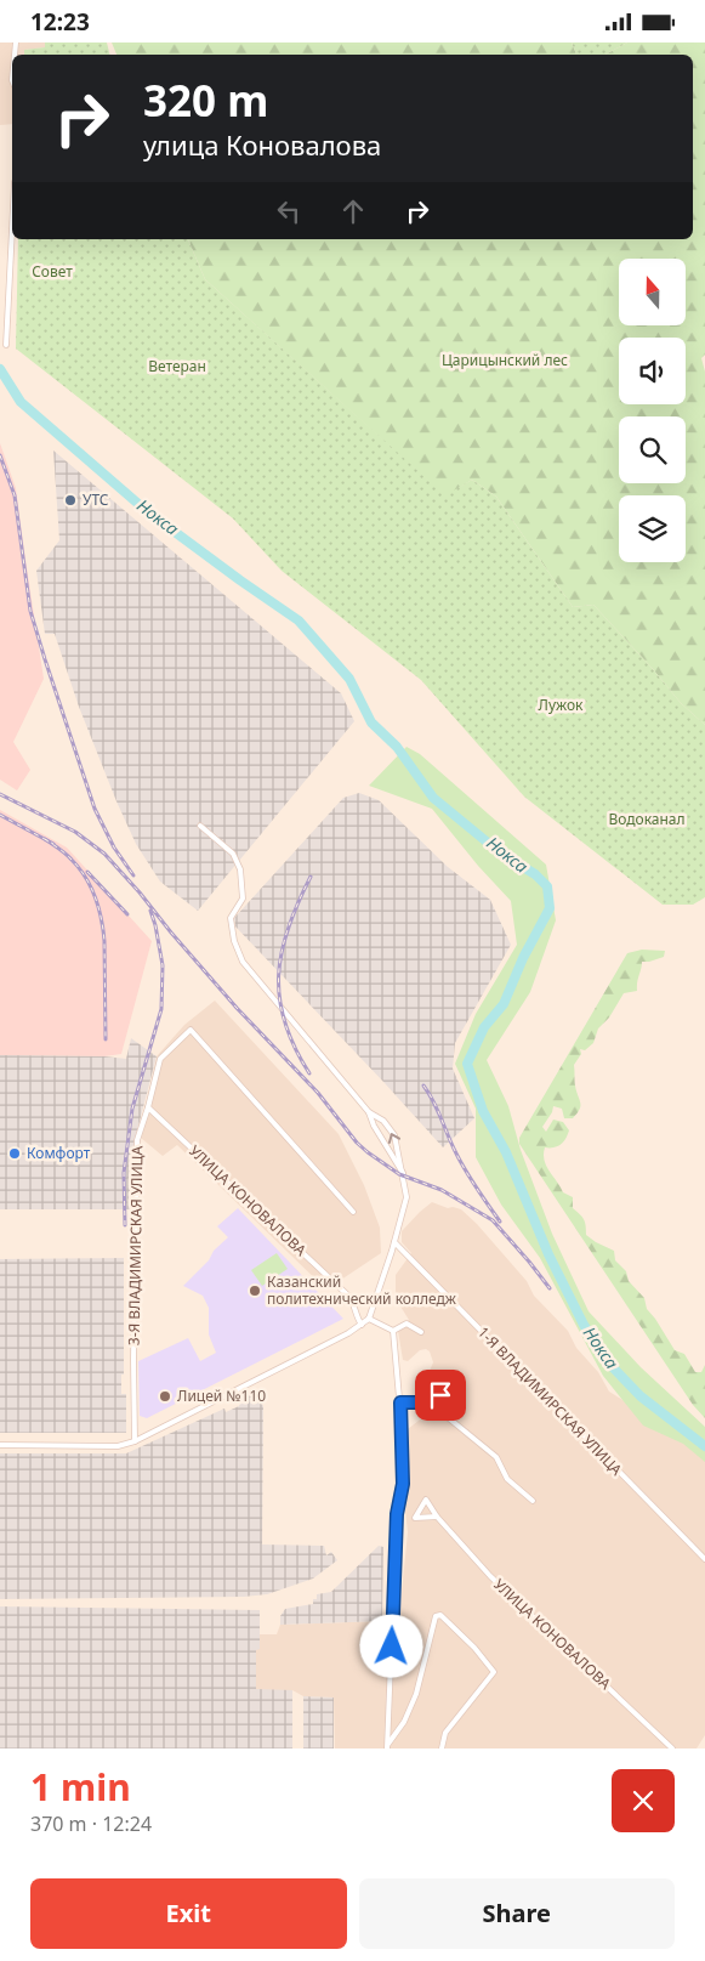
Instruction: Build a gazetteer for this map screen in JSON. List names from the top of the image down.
{
  "streets": {
    "street": ["УЛИЦА КОНОВАЛОВА", "3-Я ВЛАДИМИРСКАЯ УЛИЦА", "1-Я ВЛАДИМИРСКАЯ УЛИЦА"]
  },
  "crossings": [
    ["УЛИЦА КОНОВАЛОВА", "3-Я ВЛАДИМИРСКАЯ УЛИЦА"]
  ],
  "water": ["Нокса"],
  "parks": [
    "Совет",
    "Царицынский лес",
    "Ветеран",
    "Лужок",
    "Водоканал"
  ],
  "places": [
    "УТС",
    "Комфорт",
    "Казанский политехнический колледж",
    "Лицей №110"
  ],
  "north": "top",
  "page": {
    "status": "12:23",
    "turn": ["320 m", "улица Коновалова"],
    "heading": ["1 min", "370 m · 12:24"],
    "buttons": ["Exit", "Share"]
  }
}
